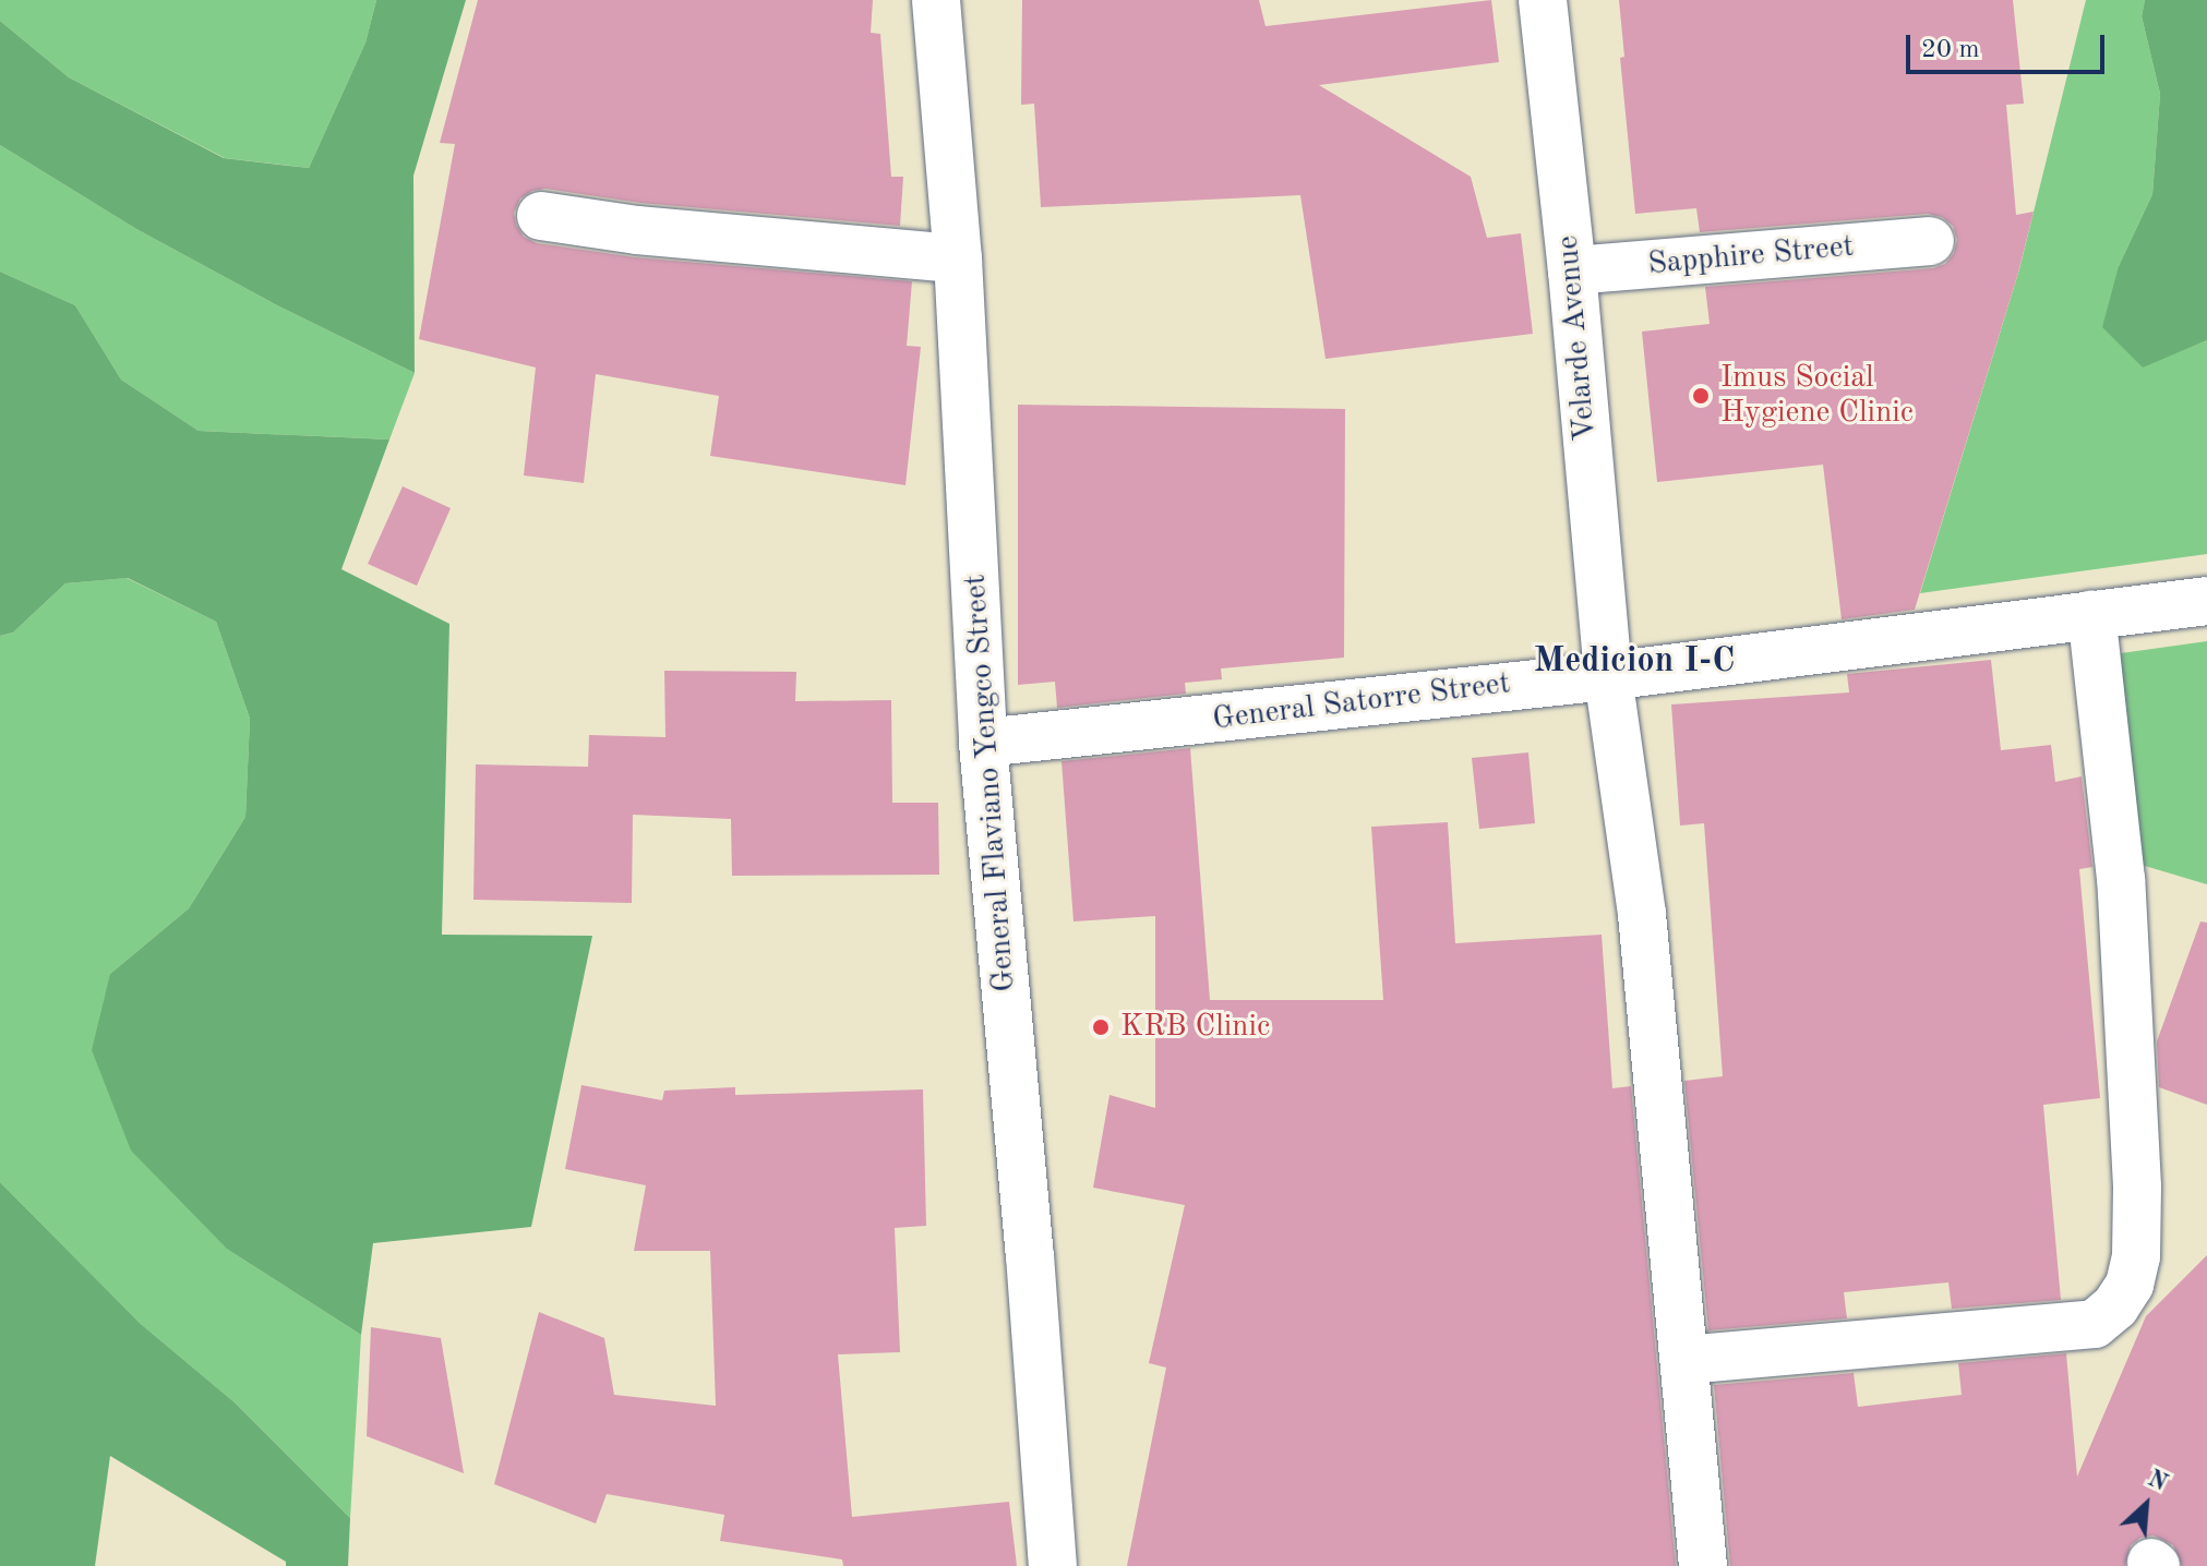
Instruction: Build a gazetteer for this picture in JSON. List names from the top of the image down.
{
  "streets": {
    "street": [
      "Sapphire Street",
      "Velarde Avenue",
      "General Satorre Street",
      "General Flaviano Yengco Street"
    ]
  },
  "crossings": [
    ["Sapphire Street", "Velarde Avenue"],
    ["Velarde Avenue", "General Satorre Street"],
    ["General Satorre Street", "General Flaviano Yengco Street"]
  ],
  "districts": ["Medicion I-C"],
  "places": ["Imus Social Hygiene Clinic", "KRB Clinic"],
  "scale_bar": "20 m",
  "north": "top right"
}
